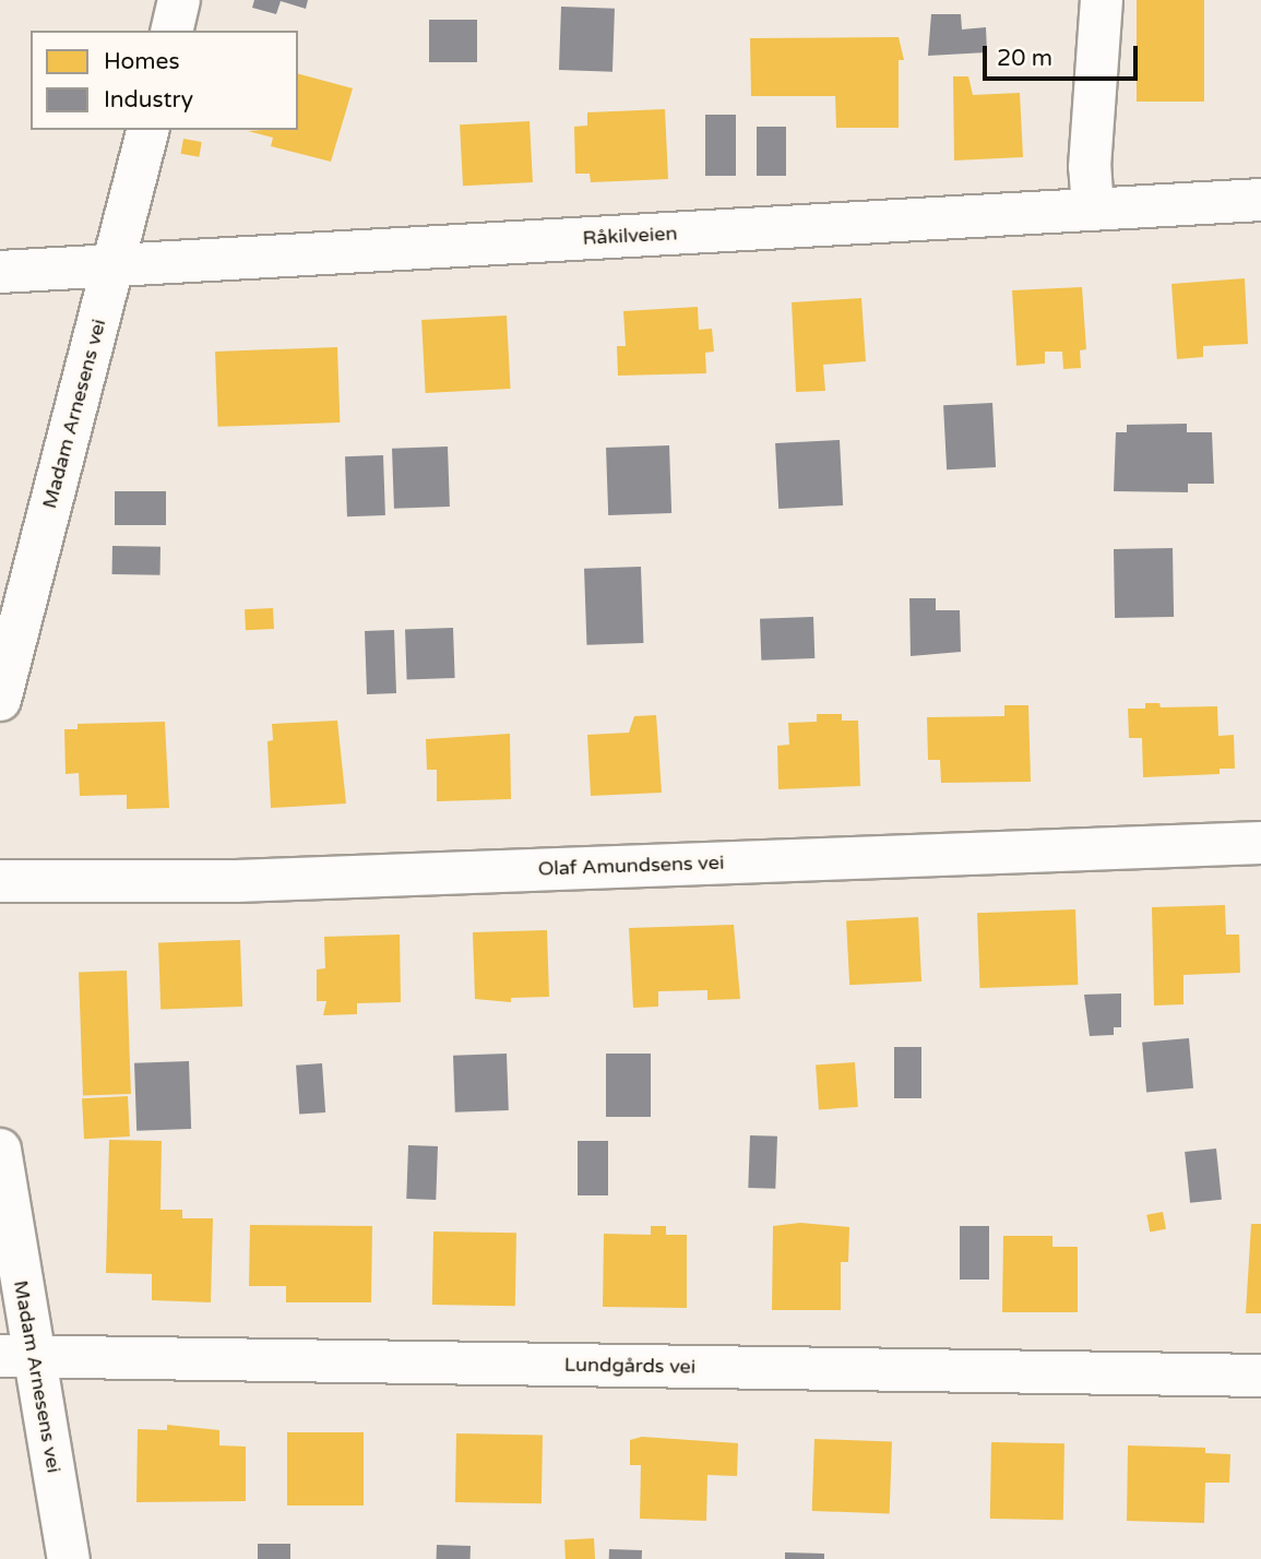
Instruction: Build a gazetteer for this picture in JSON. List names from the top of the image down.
{
  "streets": {
    "street": [
      "Råkilveien",
      "Madam Arnesens vei",
      "Olaf Amundsens vei",
      "Lundgårds vei"
    ]
  },
  "crossings": [
    ["Råkilveien", "Madam Arnesens vei"],
    ["Madam Arnesens vei", "Lundgårds vei"]
  ],
  "legend": ["Homes", "Industry"],
  "scale_bar": "20 m"
}
